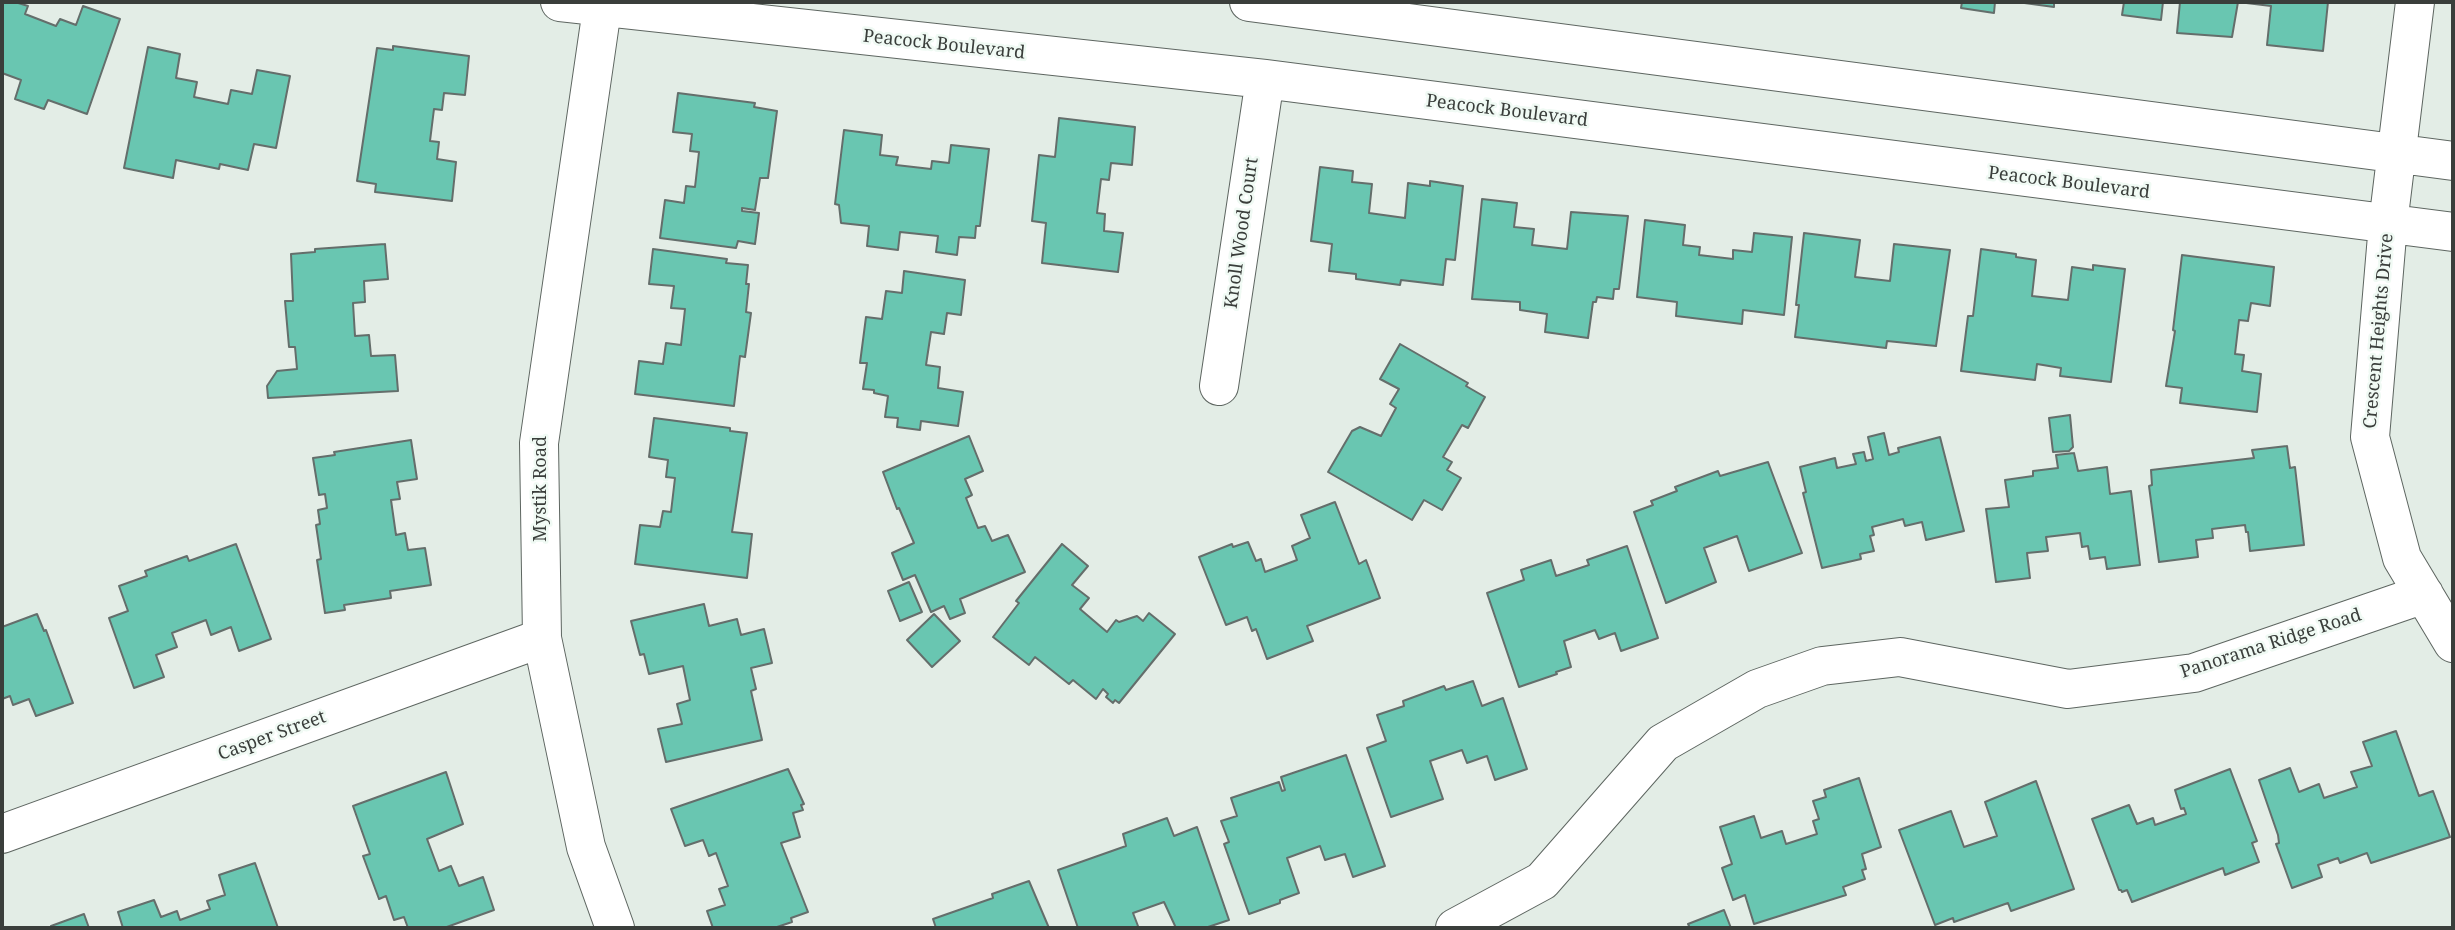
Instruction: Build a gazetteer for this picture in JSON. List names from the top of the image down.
{
  "streets": {
    "street": [
      "Peacock Boulevard",
      "Knoll Wood Court",
      "Crescent Heights Drive",
      "Mystik Road",
      "Panorama Ridge Road",
      "Casper Street"
    ]
  },
  "crossings": [
    ["Peacock Boulevard", "Knoll Wood Court"],
    ["Peacock Boulevard", "Crescent Heights Drive"],
    ["Peacock Boulevard", "Mystik Road"],
    ["Crescent Heights Drive", "Panorama Ridge Road"],
    ["Mystik Road", "Casper Street"]
  ]
}
